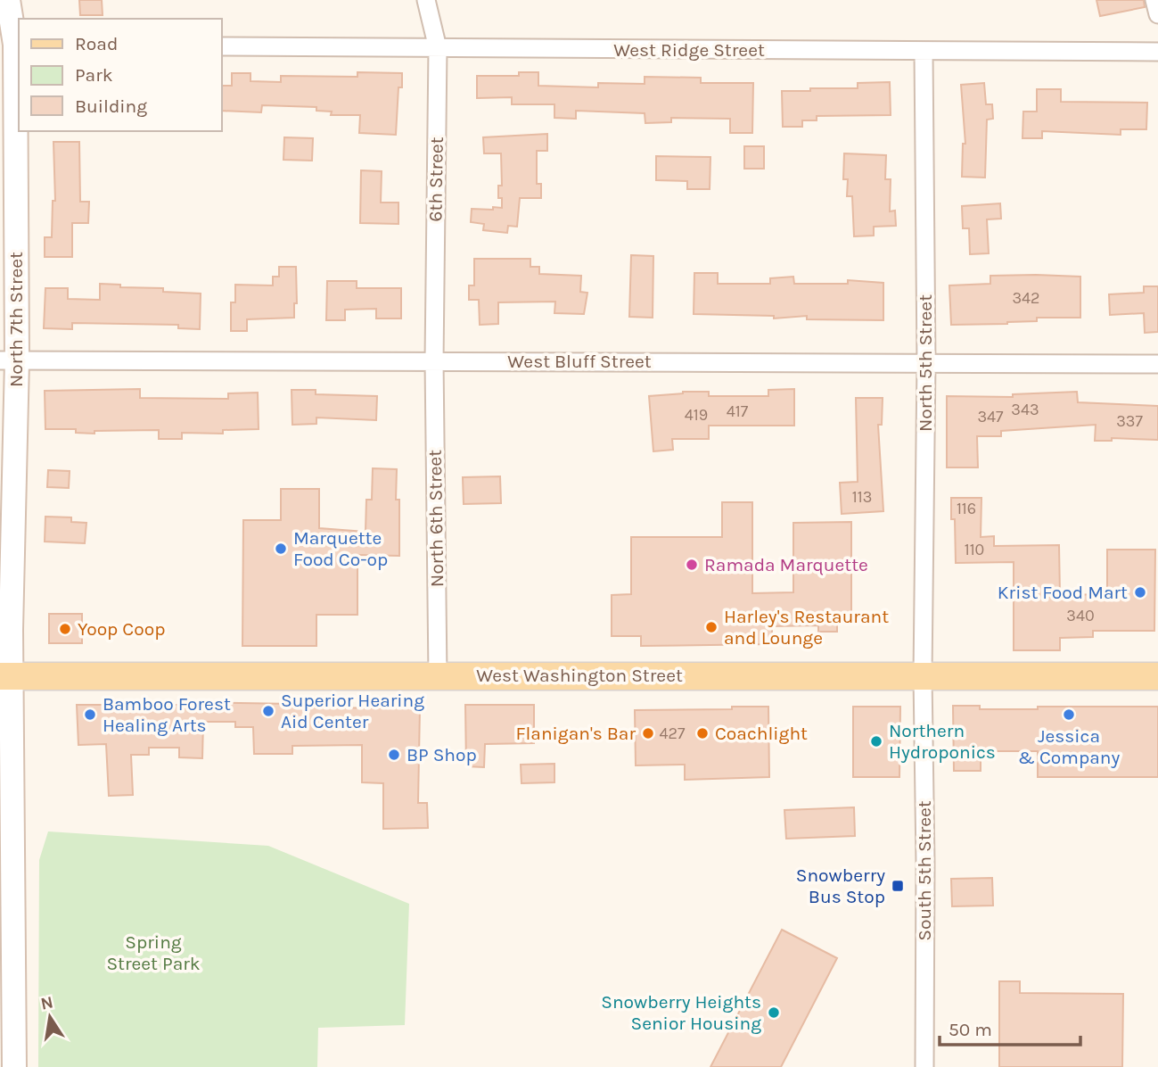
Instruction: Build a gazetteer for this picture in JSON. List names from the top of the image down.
{
  "streets": {
    "main road": ["West Washington Street"],
    "street": [
      "West Ridge Street",
      "6th Street",
      "North 7th Street",
      "West Bluff Street",
      "North 5th Street",
      "North 6th Street",
      "South 5th Street"
    ]
  },
  "crossings": [
    ["West Ridge Street", "6th Street"],
    ["West Ridge Street", "North 5th Street"],
    ["6th Street", "West Bluff Street"],
    ["6th Street", "North 6th Street"],
    ["North 7th Street", "West Bluff Street"],
    ["North 7th Street", "West Washington Street"],
    ["West Bluff Street", "North 5th Street"],
    ["West Bluff Street", "North 6th Street"],
    ["North 5th Street", "West Washington Street"],
    ["North 5th Street", "South 5th Street"],
    ["North 6th Street", "West Washington Street"],
    ["West Washington Street", "South 5th Street"]
  ],
  "parks": ["Spring Street Park"],
  "places": {
    "other": [
      "Marquette Food Co-op",
      "Ramada Marquette",
      "Krist Food Mart",
      "Harley's Restaurant and Lounge",
      "Yoop Coop",
      "Superior Hearing Aid Center",
      "Bamboo Forest Healing Arts",
      "Jessica & Company",
      "Flanigan's Bar",
      "Coachlight",
      "Northern Hydroponics",
      "BP Shop",
      "Snowberry Heights Senior Housing"
    ],
    "transit": ["Snowberry Bus Stop"]
  },
  "house_numbers": [
    "342",
    "343",
    "417",
    "419",
    "347",
    "337",
    "113",
    "116",
    "110",
    "340",
    "427"
  ],
  "legend": ["Road", "Park", "Building"],
  "scale_bar": "50 m",
  "north": "top"
}
